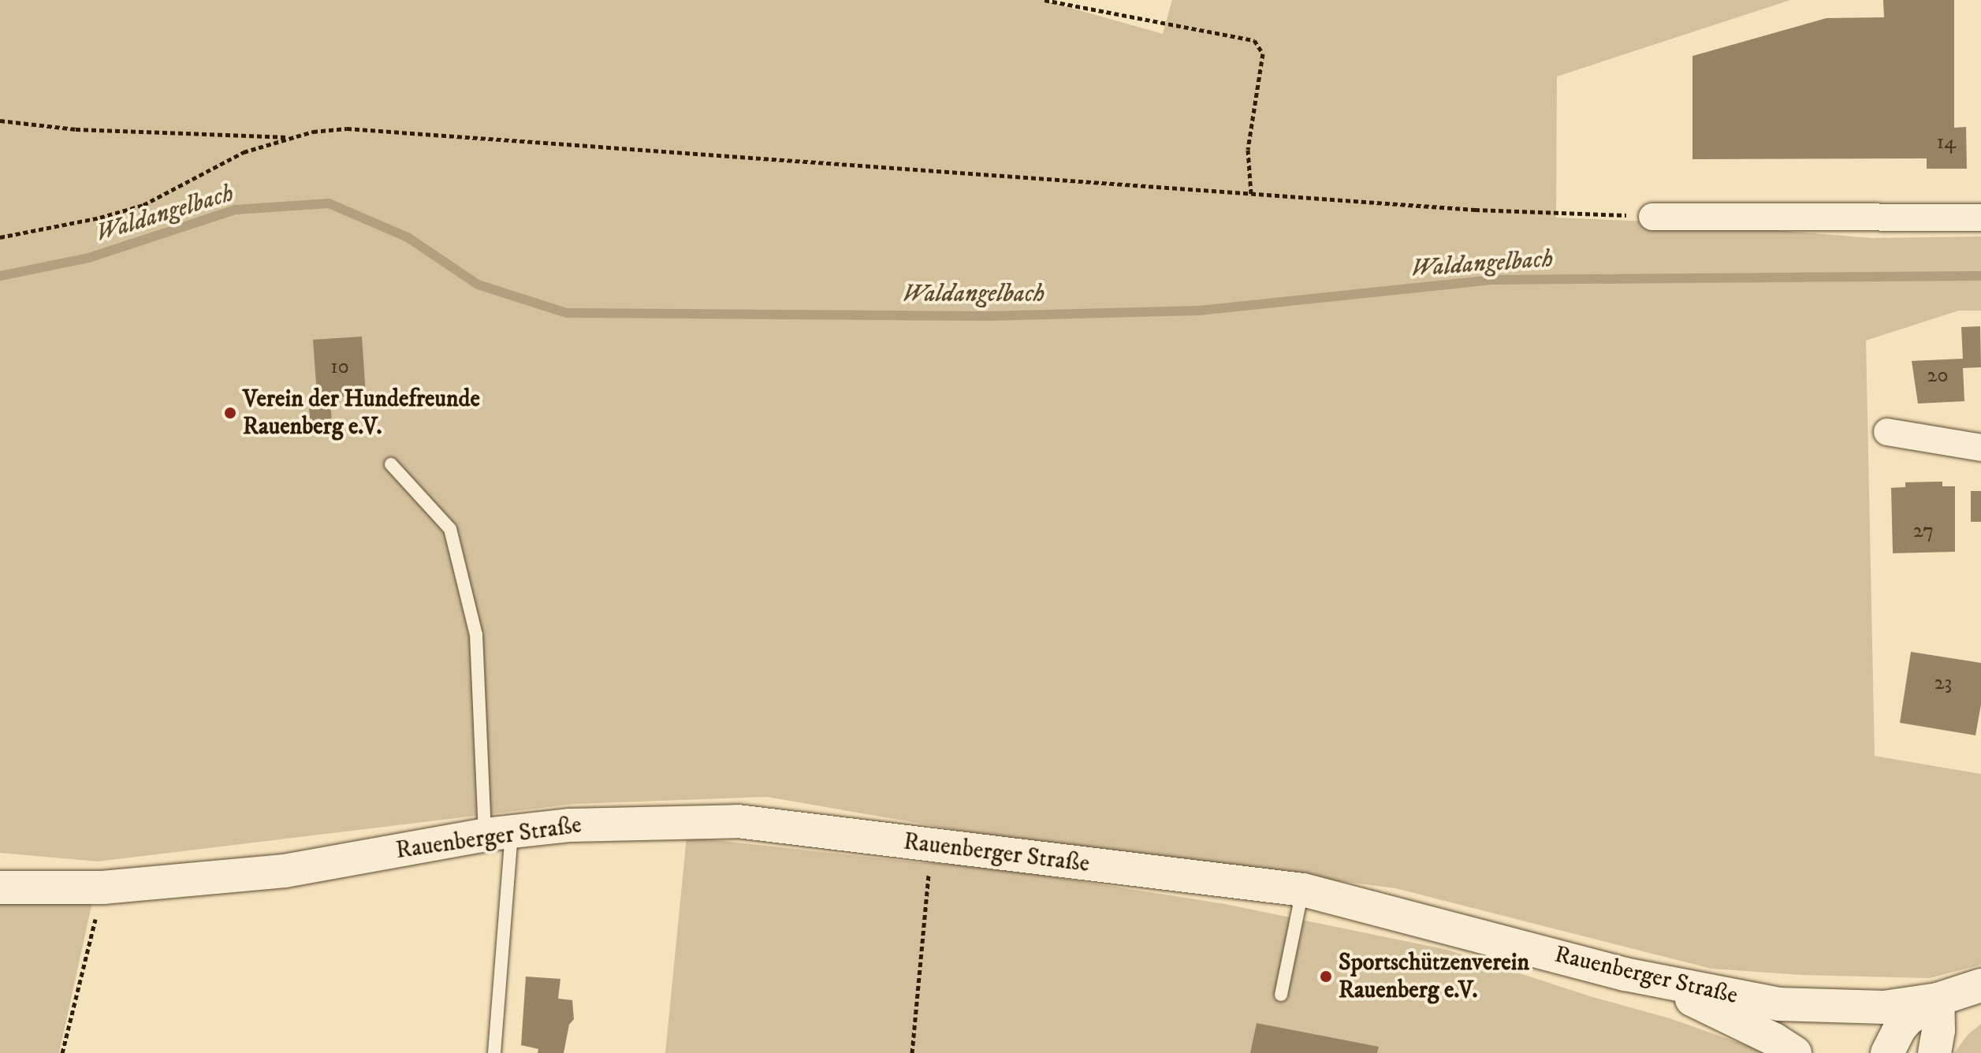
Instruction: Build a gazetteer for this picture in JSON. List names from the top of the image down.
{
  "streets": {
    "street": ["Rauenberger Straße"]
  },
  "water": ["Waldangelbach"],
  "places": ["Verein der Hundefreunde Rauenberg e.V.", "Sportschützenverein Rauenberg e.V."],
  "house_numbers": [
    "14",
    "10",
    "20",
    "27",
    "23"
  ]
}
